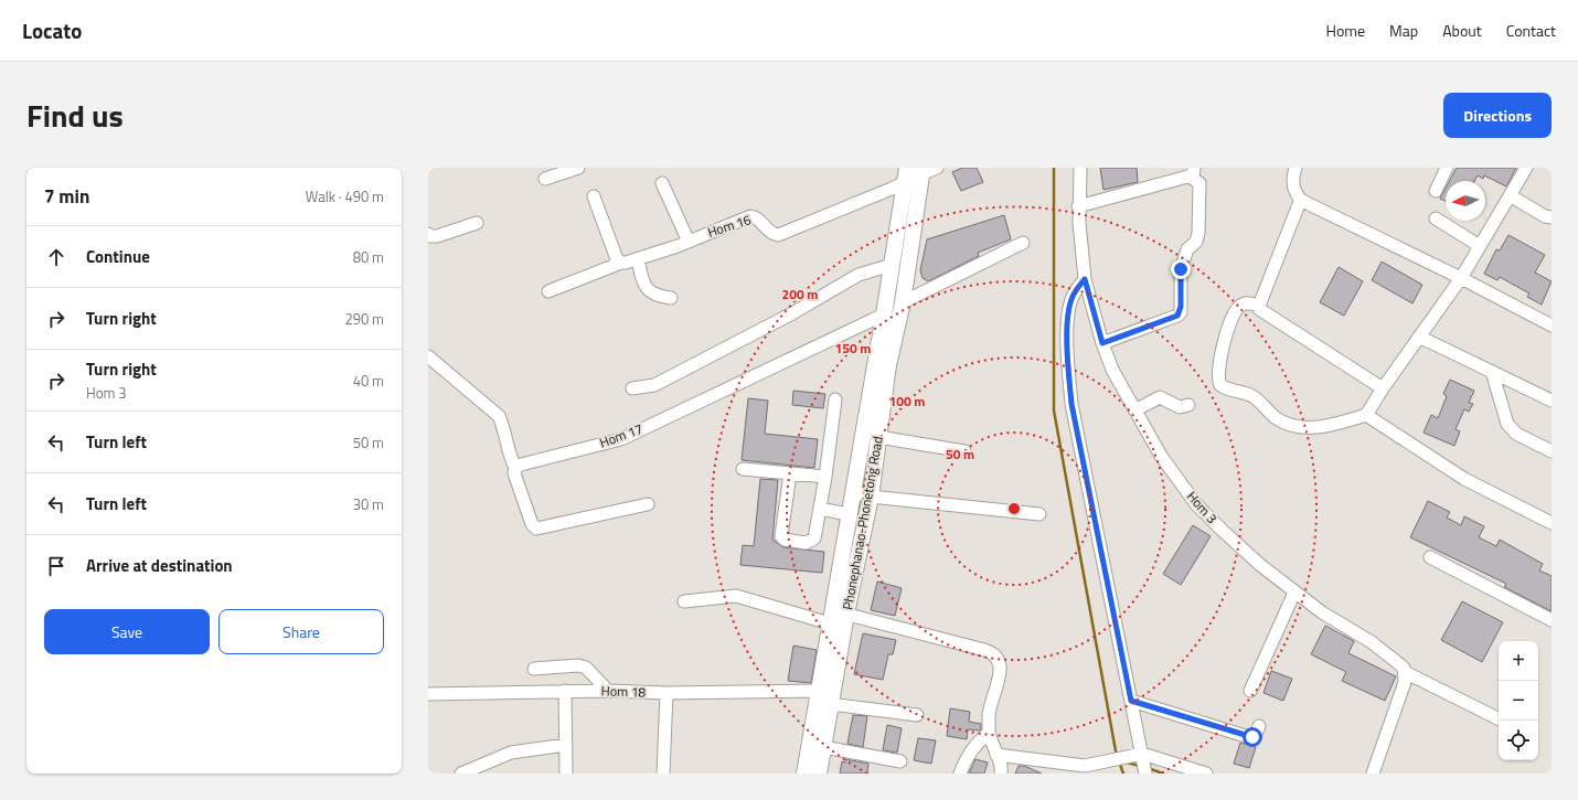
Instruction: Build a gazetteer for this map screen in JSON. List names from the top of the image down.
{
  "streets": {
    "main road": ["Phonephanao-Phonetong Road"],
    "street": [
      "Hom 16",
      "Hom 17",
      "Hom 3",
      "Hom 18"
    ]
  },
  "crossings": [
    ["Hom 16", "Phonephanao-Phonetong Road"],
    ["Hom 17", "Phonephanao-Phonetong Road"],
    ["Phonephanao-Phonetong Road", "Hom 18"]
  ],
  "north": "left",
  "page": {
    "header": "Locato",
    "nav": [
      "Home",
      "Map",
      "About",
      "Contact"
    ],
    "title": "Find us",
    "buttons": [
      "Directions",
      ["Save", "Share"]
    ],
    "heading": ["7 min", "Walk · 490 m"],
    "list": [
      ["Continue", "80 m"],
      ["Turn right", "290 m"],
      ["Turn right", "Hom 3", "40 m"],
      ["Turn left", "50 m"],
      ["Turn left", "30 m"],
      "Arrive at destination"
    ],
    "map_buttons": ["+", "−"]
  },
  "rings": [
    "200 m",
    "150 m",
    "100 m",
    "50 m"
  ]
}
